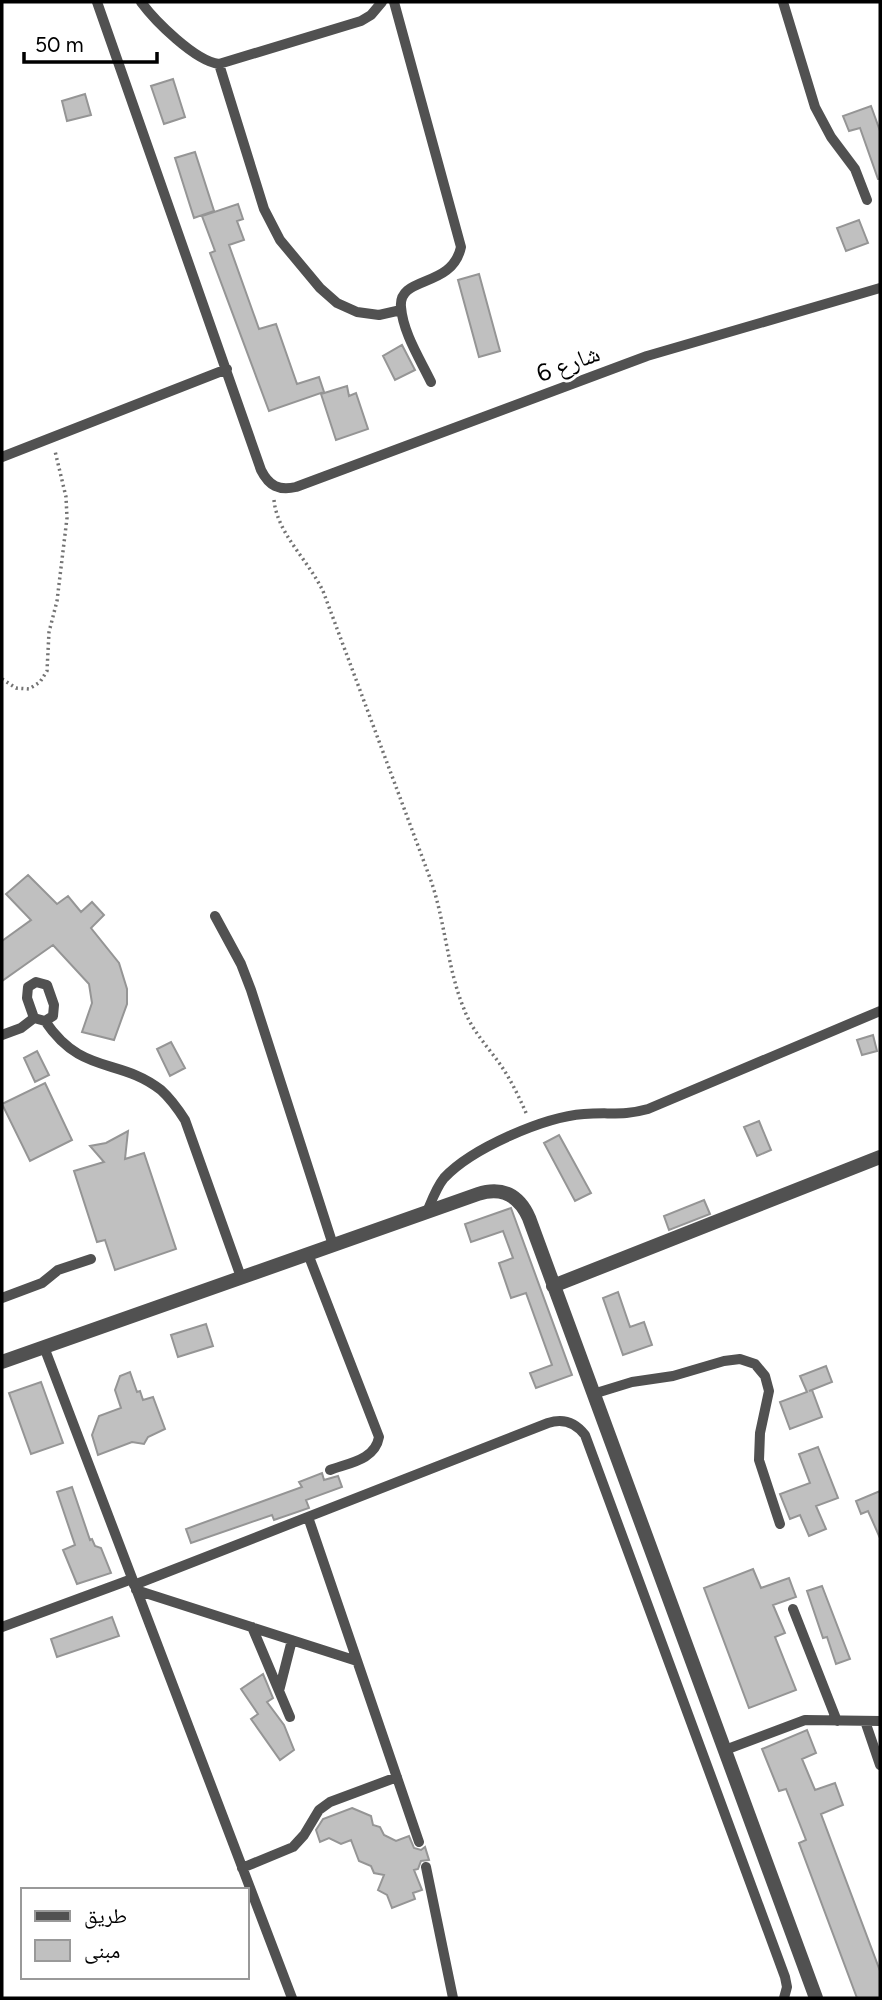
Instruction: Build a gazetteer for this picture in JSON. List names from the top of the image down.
{
  "streets": {
    "lane": ["شارع 6"]
  },
  "legend": ["طريق", "مبنى"],
  "scale_bar": "50 m"
}
